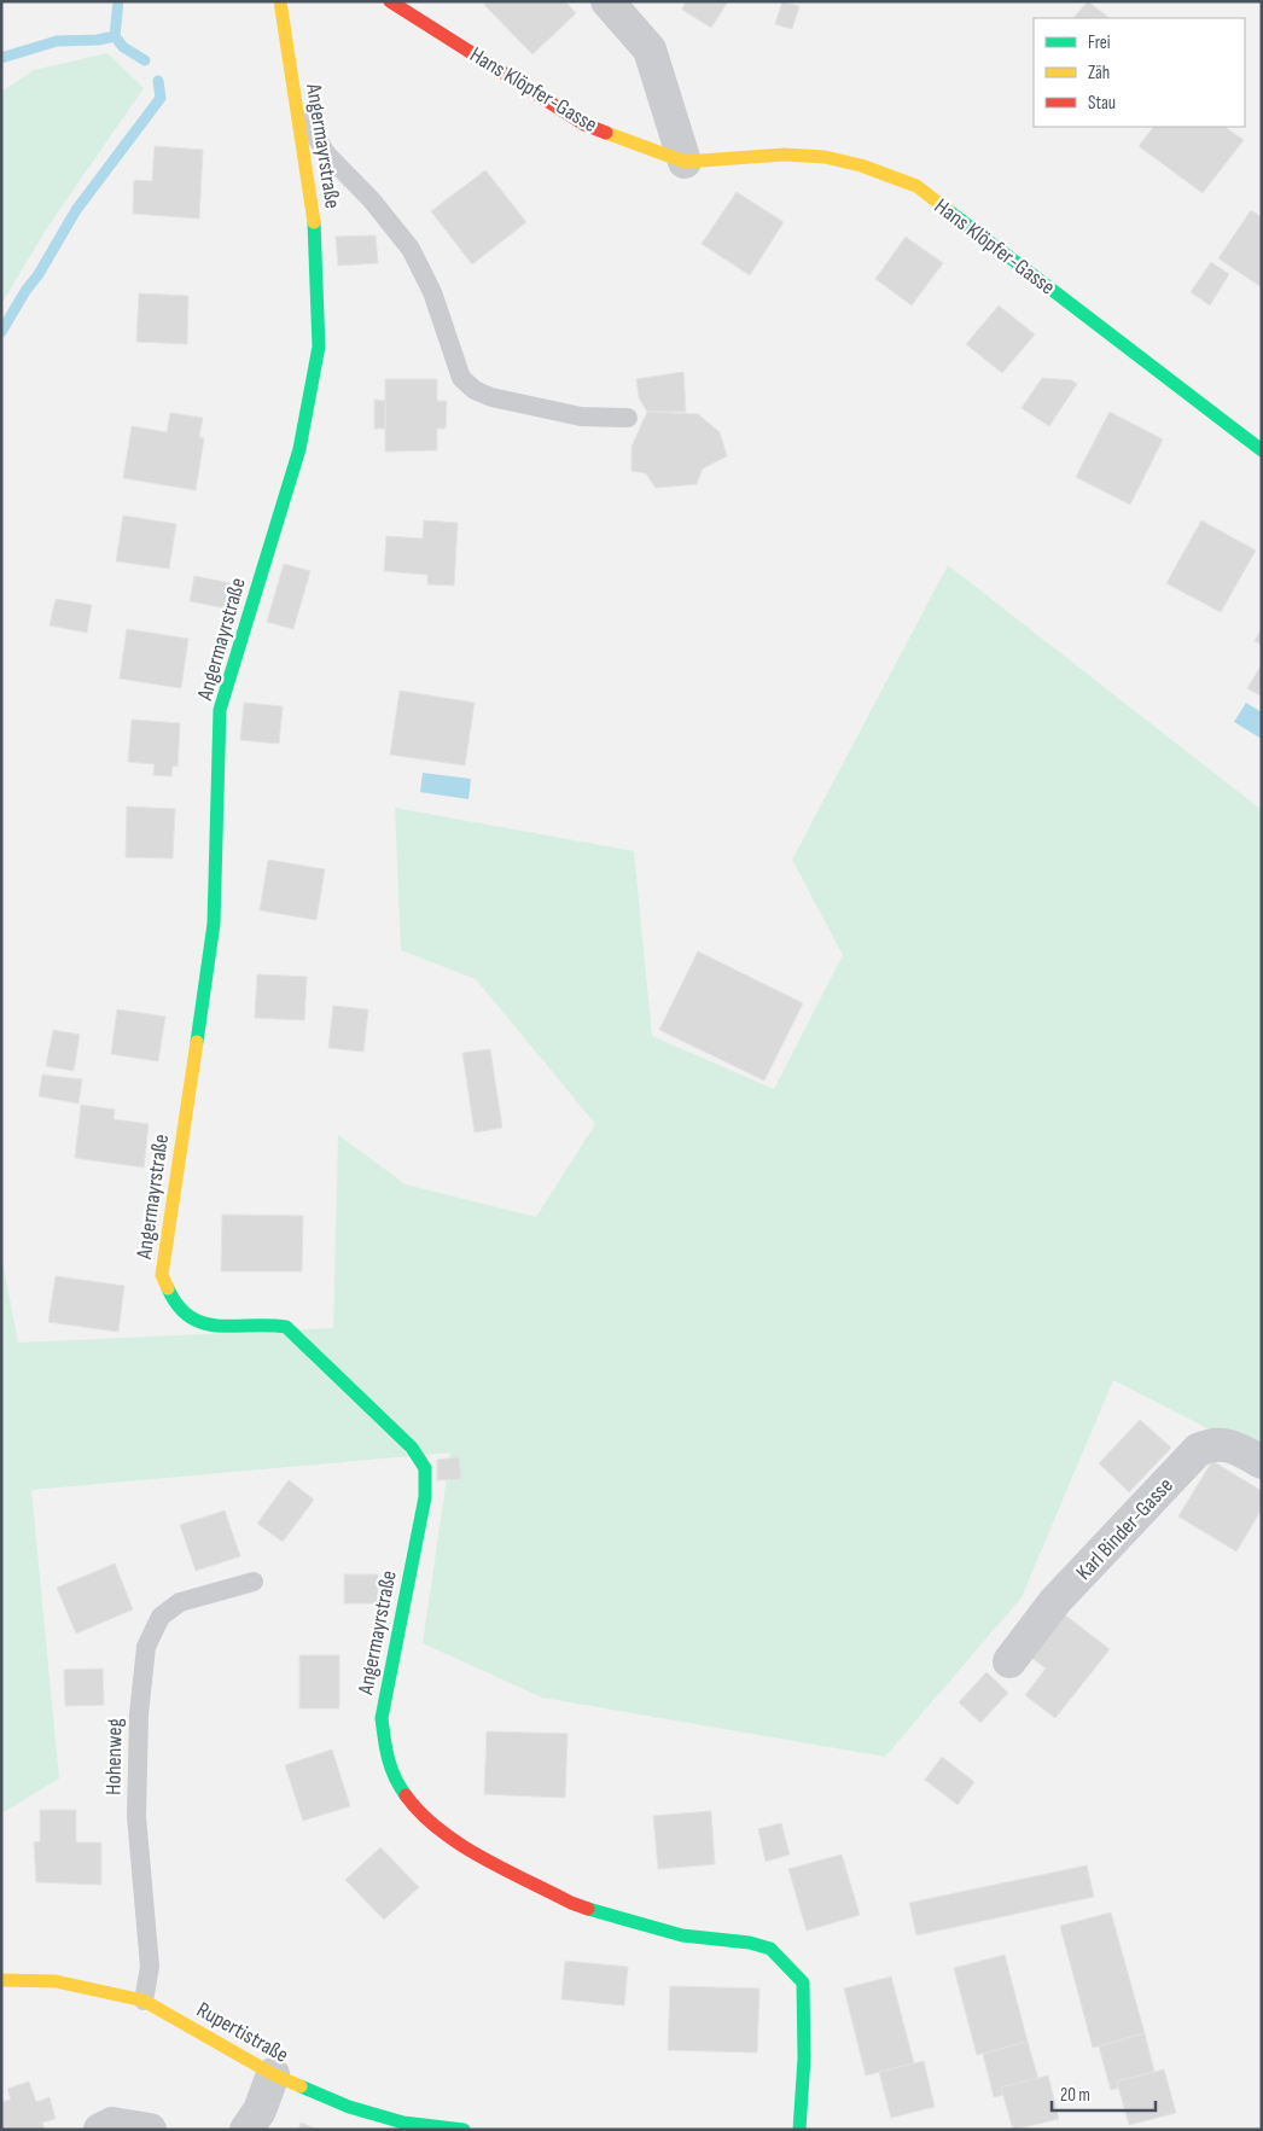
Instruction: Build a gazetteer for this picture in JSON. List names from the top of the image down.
{
  "streets": {
    "street": [
      "Hans Klöpfer-Gasse",
      "Angermayrstraße",
      "Karl Binder-Gasse",
      "Rupertistraße"
    ],
    "lane": ["Hohenweg"]
  },
  "crossings": [
    ["Hohenweg", "Rupertistraße"]
  ],
  "legend": ["Frei", "Zäh", "Stau"],
  "scale_bar": "20 m"
}
